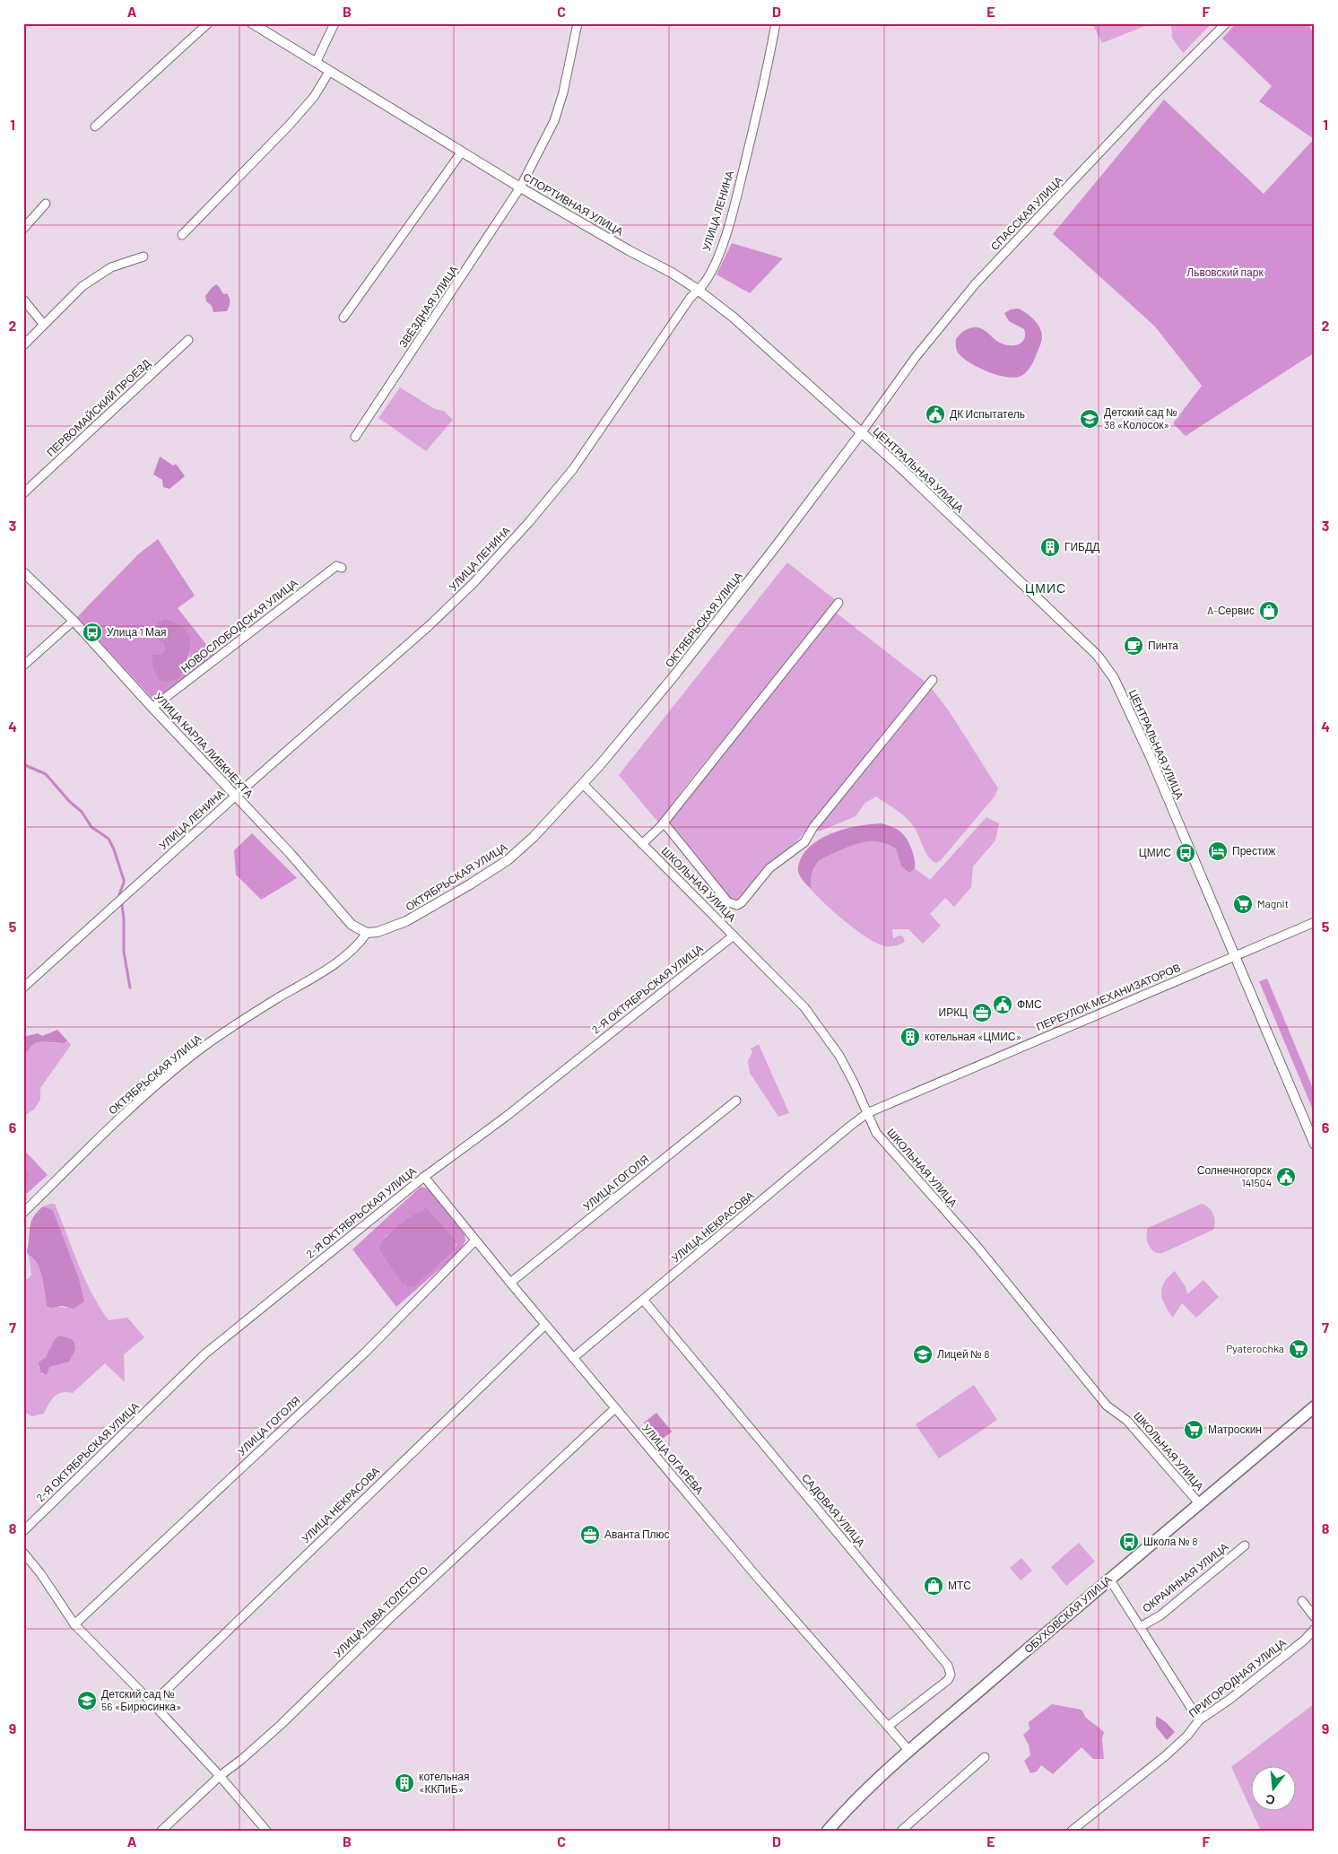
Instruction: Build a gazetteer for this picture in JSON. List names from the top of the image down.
{
  "streets": {
    "main road": ["ОБУХОВСКАЯ УЛИЦА"],
    "street": [
      "СПОРТИВНАЯ УЛИЦА",
      "УЛИЦА ЛЕНИНА",
      "СПАССКАЯ УЛИЦА",
      "ЗВЁЗДНАЯ УЛИЦА",
      "ПЕРВОМАЙСКИЙ ПРОЕЗД",
      "ЦЕНТРАЛЬНАЯ УЛИЦА",
      "ОКТЯБРЬСКАЯ УЛИЦА",
      "НОВОСЛОБОДСКАЯ УЛИЦА",
      "УЛИЦА КАРЛА ЛИБКНЕХТА",
      "ШКОЛЬНАЯ УЛИЦА",
      "2-Я ОКТЯБРЬСКАЯ УЛИЦА",
      "ПЕРЕУЛОК МЕХАНИЗАТОРОВ",
      "УЛИЦА ГОГОЛЯ",
      "УЛИЦА НЕКРАСОВА",
      "УЛИЦА ОГАРЁВА",
      "САДОВАЯ УЛИЦА",
      "ОКРАИННАЯ УЛИЦА",
      "УЛИЦА ЛЬВА ТОЛСТОГО",
      "ПРИГОРОДНАЯ УЛИЦА"
    ]
  },
  "crossings": [
    ["СПОРТИВНАЯ УЛИЦА", "УЛИЦА ЛЕНИНА"],
    ["СПОРТИВНАЯ УЛИЦА", "СПАССКАЯ УЛИЦА"],
    ["СПОРТИВНАЯ УЛИЦА", "ЗВЁЗДНАЯ УЛИЦА"],
    ["СПОРТИВНАЯ УЛИЦА", "ЦЕНТРАЛЬНАЯ УЛИЦА"],
    ["СПОРТИВНАЯ УЛИЦА", "ОКТЯБРЬСКАЯ УЛИЦА"],
    ["УЛИЦА ЛЕНИНА", "УЛИЦА КАРЛА ЛИБКНЕХТА"],
    ["СПАССКАЯ УЛИЦА", "ЦЕНТРАЛЬНАЯ УЛИЦА"],
    ["СПАССКАЯ УЛИЦА", "ОКТЯБРЬСКАЯ УЛИЦА"],
    ["ЦЕНТРАЛЬНАЯ УЛИЦА", "ОКТЯБРЬСКАЯ УЛИЦА"],
    ["ЦЕНТРАЛЬНАЯ УЛИЦА", "ПЕРЕУЛОК МЕХАНИЗАТОРОВ"],
    ["ОКТЯБРЬСКАЯ УЛИЦА", "УЛИЦА КАРЛА ЛИБКНЕХТА"],
    ["ОКТЯБРЬСКАЯ УЛИЦА", "ШКОЛЬНАЯ УЛИЦА"],
    ["НОВОСЛОБОДСКАЯ УЛИЦА", "УЛИЦА КАРЛА ЛИБКНЕХТА"],
    ["ШКОЛЬНАЯ УЛИЦА", "2-Я ОКТЯБРЬСКАЯ УЛИЦА"],
    ["ШКОЛЬНАЯ УЛИЦА", "ПЕРЕУЛОК МЕХАНИЗАТОРОВ"],
    ["ШКОЛЬНАЯ УЛИЦА", "УЛИЦА НЕКРАСОВА"],
    ["ШКОЛЬНАЯ УЛИЦА", "ОБУХОВСКАЯ УЛИЦА"],
    ["2-Я ОКТЯБРЬСКАЯ УЛИЦА", "УЛИЦА ОГАРЁВА"],
    ["ПЕРЕУЛОК МЕХАНИЗАТОРОВ", "УЛИЦА НЕКРАСОВА"],
    ["УЛИЦА ГОГОЛЯ", "УЛИЦА ОГАРЁВА"],
    ["УЛИЦА НЕКРАСОВА", "УЛИЦА ОГАРЁВА"],
    ["УЛИЦА НЕКРАСОВА", "САДОВАЯ УЛИЦА"],
    ["УЛИЦА ОГАРЁВА", "САДОВАЯ УЛИЦА"],
    ["УЛИЦА ОГАРЁВА", "УЛИЦА ЛЬВА ТОЛСТОГО"],
    ["УЛИЦА ОГАРЁВА", "ОБУХОВСКАЯ УЛИЦА"]
  ],
  "districts": ["ЦМИС"],
  "parks": ["Львовский парк"],
  "places": {
    "public building": ["ДК Испытатель", "ФМС", "Солнечногорск 141504"],
    "school or university": ["Детский сад № 38 «Колосок»", "Лицей № 8", "Детский сад № 56 «Бирюсинка»"],
    "building": ["ГИБДД", "котельная «ЦМИС»", "котельная «ККПиБ»"],
    "shop": ["A-Сервис", "МТС"],
    "bus stop": ["Улица 1 Мая", "ЦМИС", "Школа № 8"],
    "cafe": ["Пинта"],
    "hotel": ["Престиж"],
    "supermarket": ["Magnit", "Pyaterochka", "Матроскин"],
    "office": ["ИРКЦ", "Аванта Плюс"]
  },
  "north": "bottom",
  "grid": {
    "columns": [
      "A",
      "B",
      "C",
      "D",
      "E",
      "F"
    ],
    "rows": [
      "1",
      "2",
      "3",
      "4",
      "5",
      "6",
      "7",
      "8",
      "9"
    ]
  }
}
